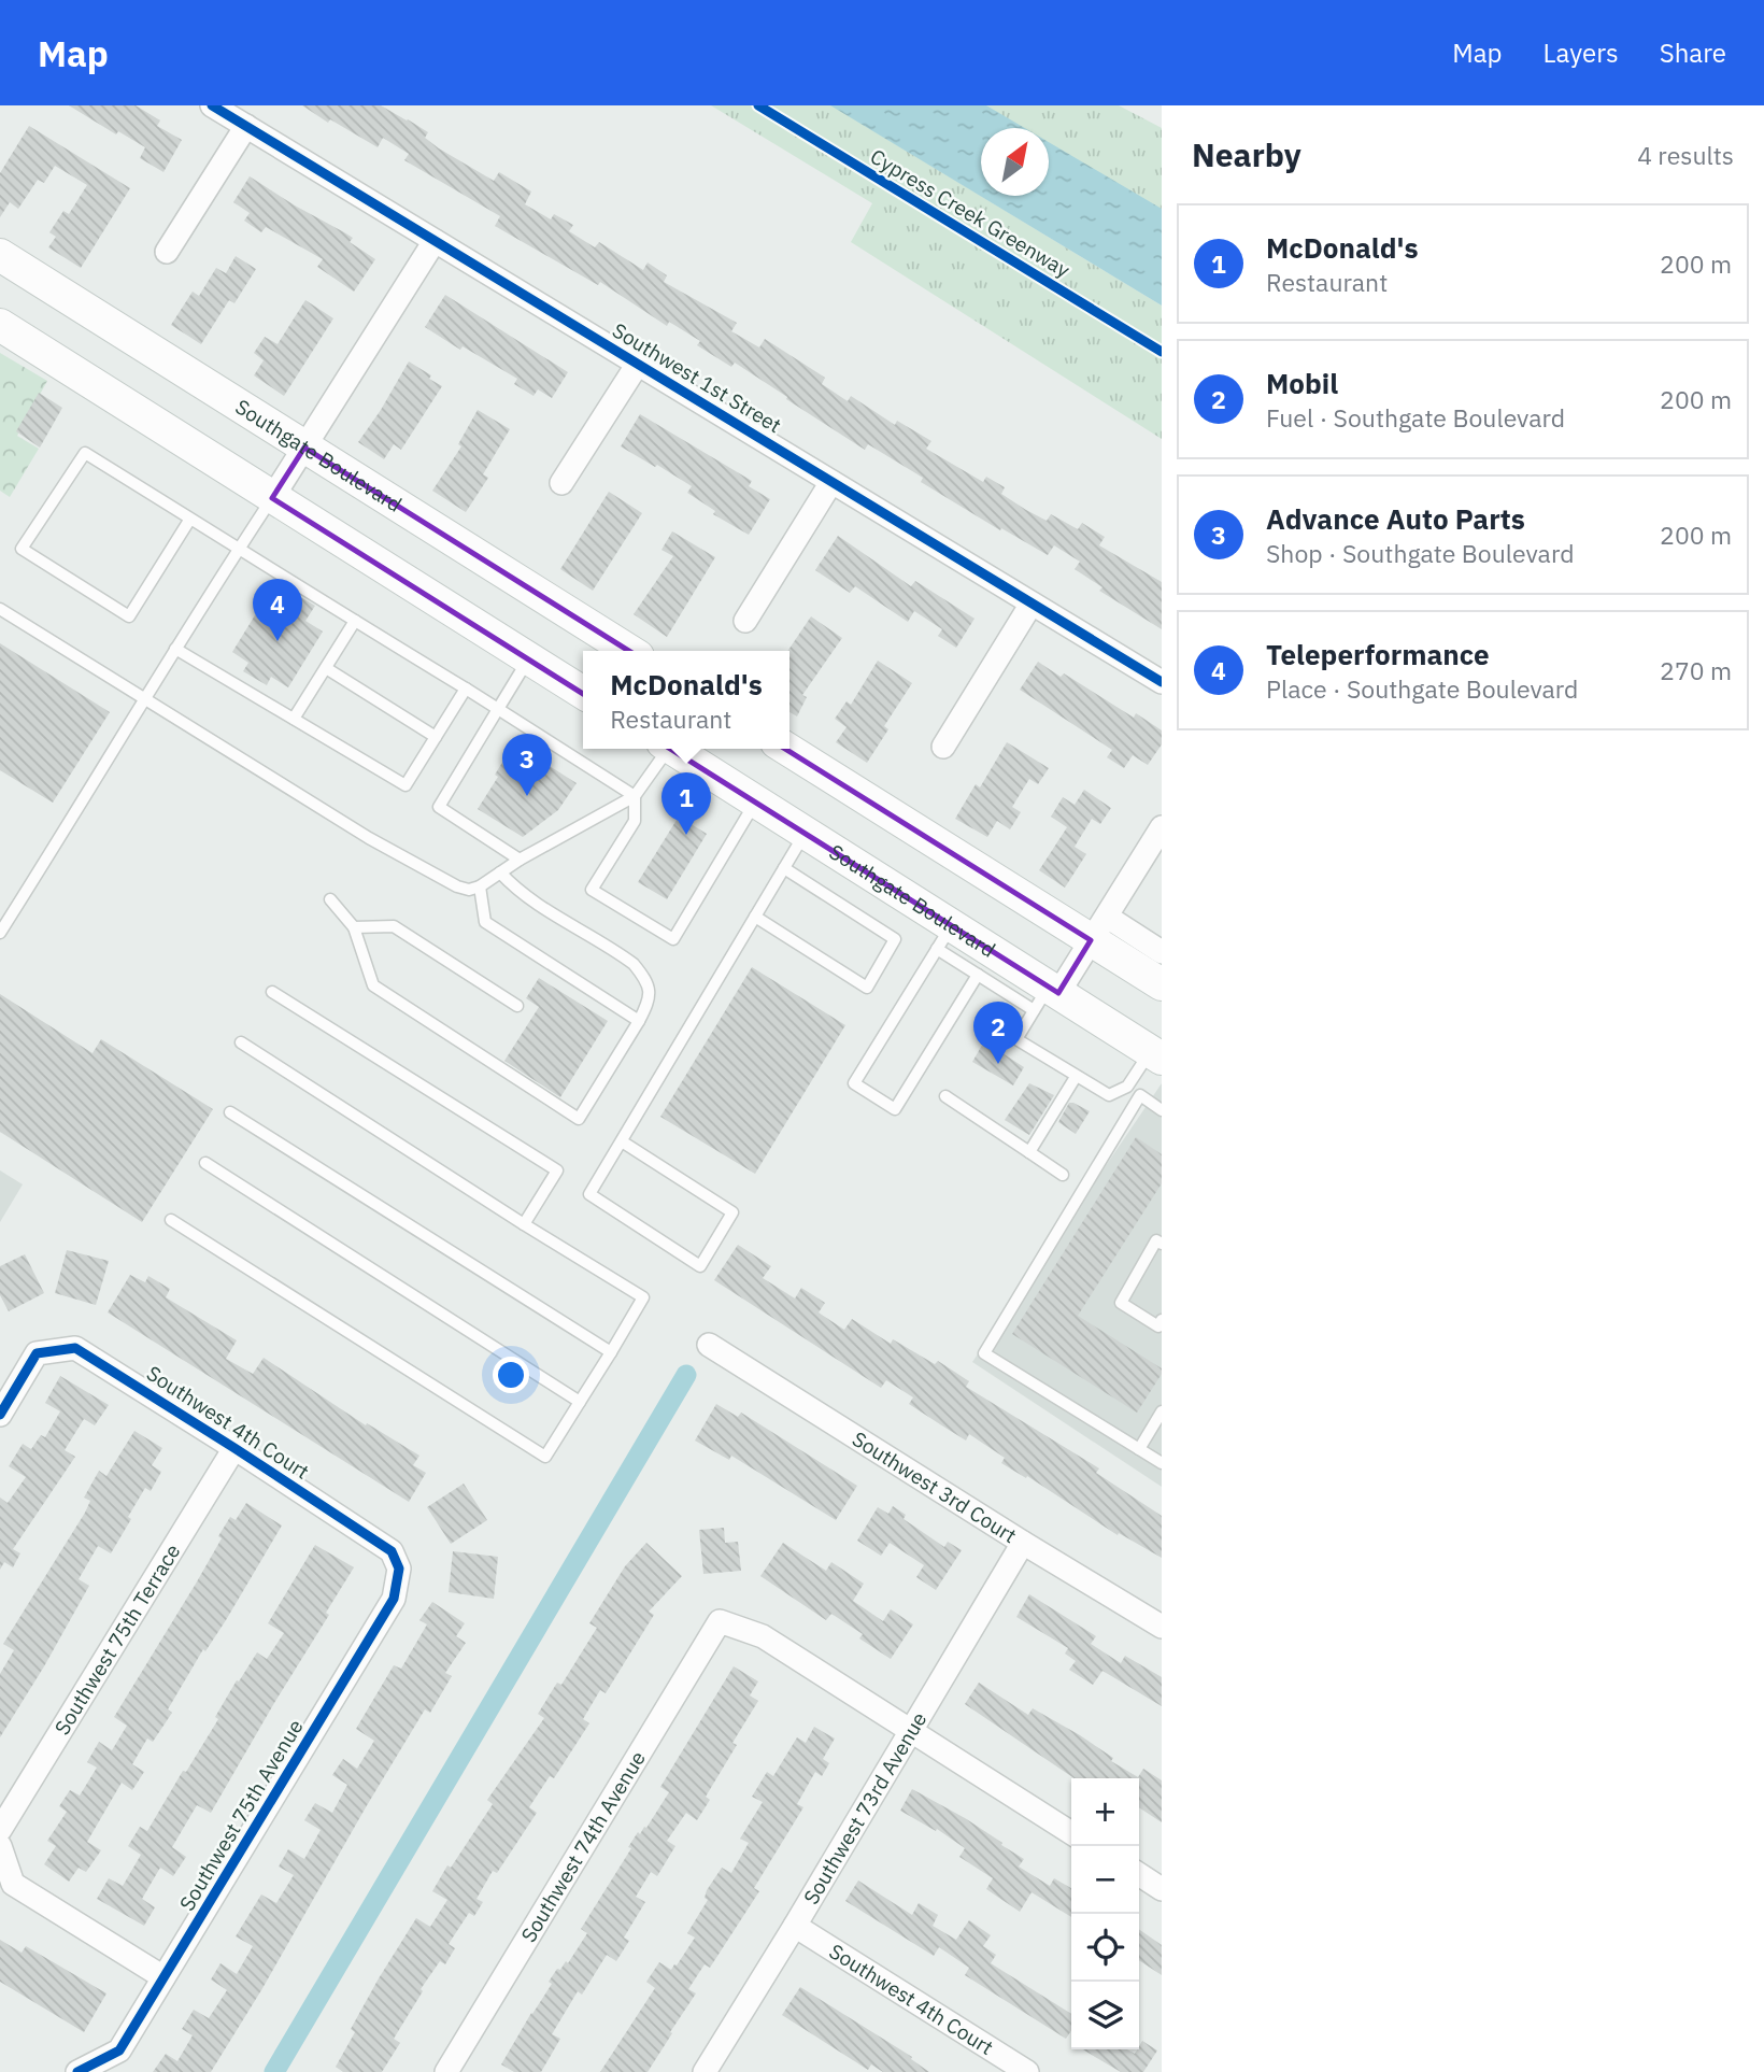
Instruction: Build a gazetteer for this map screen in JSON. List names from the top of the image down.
{
  "streets": {
    "main road": ["Southgate Boulevard"],
    "street": [
      "Southwest 1st Street",
      "Southwest 4th Court",
      "Southwest 3rd Court",
      "Southwest 75th Terrace",
      "Southwest 73rd Avenue",
      "Southwest 75th Avenue",
      "Southwest 74th Avenue"
    ],
    "cycle path": ["Cypress Creek Greenway"]
  },
  "crossings": [
    ["Southwest 4th Court", "Southwest 75th Terrace"],
    ["Southwest 4th Court", "Southwest 73rd Avenue"],
    ["Southwest 4th Court", "Southwest 75th Avenue"],
    ["Southwest 3rd Court", "Southwest 73rd Avenue"],
    ["Southwest 73rd Avenue", "Southwest 74th Avenue"]
  ],
  "north": "top right",
  "page": {
    "header": "Map",
    "nav": ["Map", "Layers", "Share"],
    "heading": ["Nearby", "4 results"],
    "list": [
      {
        "mark": "1",
        "name": "McDonald's",
        "note": "Restaurant",
        "value": "200 m"
      },
      {
        "mark": "2",
        "name": "Mobil",
        "note": "Fuel · Southgate Boulevard",
        "value": "200 m"
      },
      {
        "mark": "3",
        "name": "Advance Auto Parts",
        "note": "Shop · Southgate Boulevard",
        "value": "200 m"
      },
      {
        "mark": "4",
        "name": "Teleperformance",
        "note": "Place · Southgate Boulevard",
        "value": "270 m"
      }
    ],
    "pins": [
      "4",
      "3",
      "1",
      "2"
    ],
    "popup": ["McDonald's", "Restaurant"],
    "map_buttons": ["+", "−"]
  }
}
